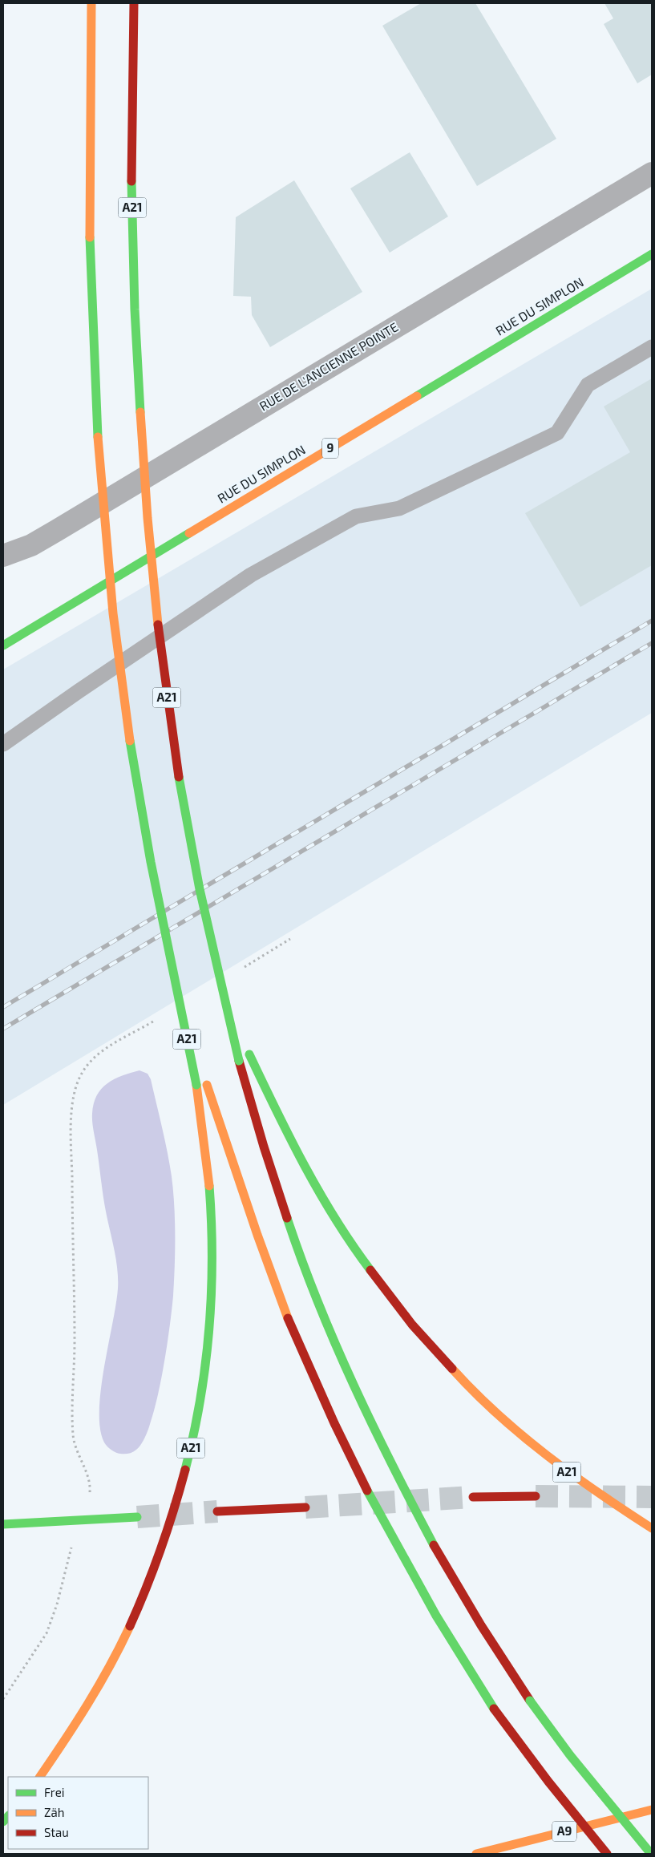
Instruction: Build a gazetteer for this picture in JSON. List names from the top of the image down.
{
  "streets": {
    "main road": [
      "A21",
      "RUE DU SIMPLON",
      "9",
      "A9"
    ],
    "street": ["RUE DE L'ANCIENNE POINTE"]
  },
  "legend": ["Frei", "Zäh", "Stau"]
}
